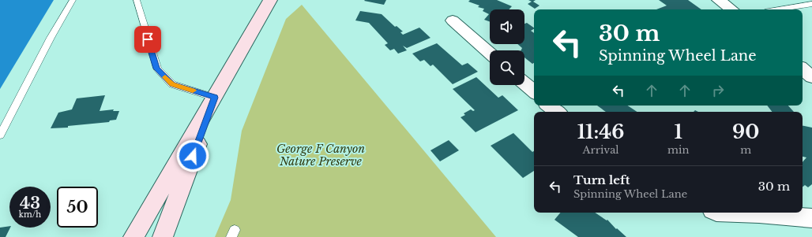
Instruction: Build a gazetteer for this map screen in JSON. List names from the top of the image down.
{
  "parks": ["George F Canyon Nature Preserve"],
  "page": {
    "turn": ["30 m", "Spinning Wheel Lane"],
    "eta": [
      "11:46",
      "Arrival",
      "1",
      "min",
      "90",
      "m"
    ],
    "list": [
      {
        "name": "Turn left",
        "note": "Spinning Wheel Lane",
        "value": "30 m"
      }
    ],
    "speed": "43 km/h",
    "limit": "50"
  }
}
